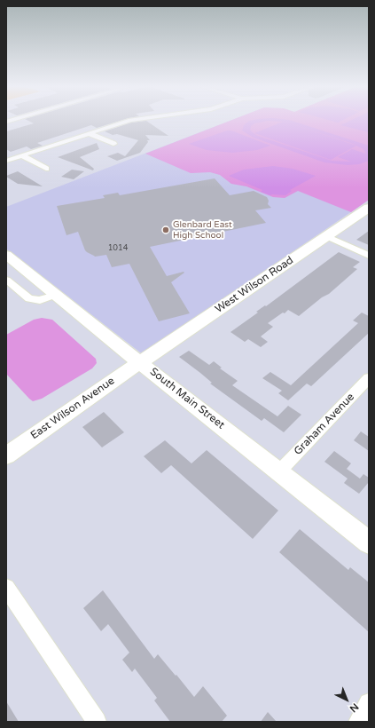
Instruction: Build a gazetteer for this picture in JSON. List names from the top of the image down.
{
  "streets": {
    "street": [
      "West Wilson Road",
      "South Main Street",
      "East Wilson Avenue",
      "Graham Avenue"
    ]
  },
  "crossings": [
    ["West Wilson Road", "South Main Street"],
    ["West Wilson Road", "East Wilson Avenue"],
    ["South Main Street", "East Wilson Avenue"],
    ["South Main Street", "Graham Avenue"]
  ],
  "places": ["Glenbard East High School"],
  "house_numbers": ["1014"],
  "north": "bottom right"
}
